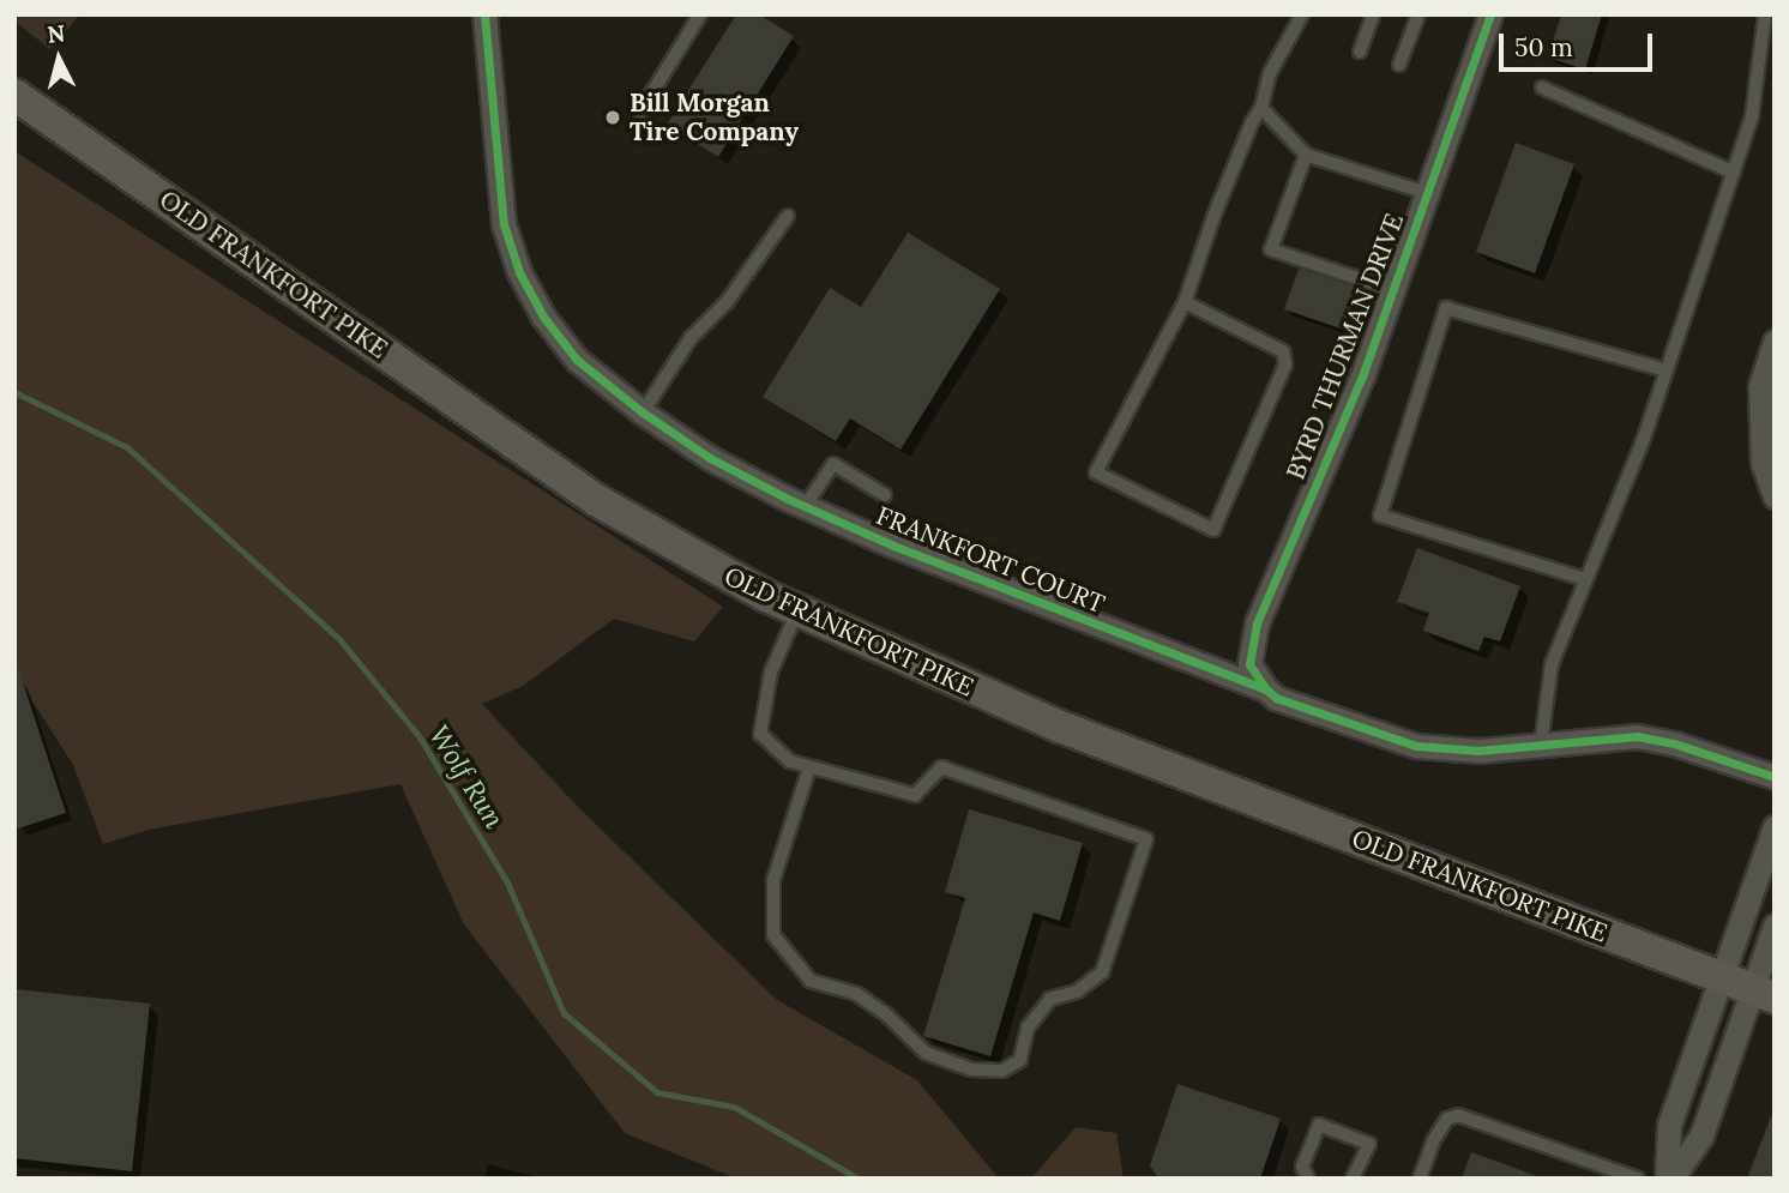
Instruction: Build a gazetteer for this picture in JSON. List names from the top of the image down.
{
  "streets": {
    "main road": ["OLD FRANKFORT PIKE"],
    "street": ["BYRD THURMAN DRIVE", "FRANKFORT COURT"]
  },
  "crossings": [
    ["BYRD THURMAN DRIVE", "FRANKFORT COURT"]
  ],
  "water": ["Wolf Run"],
  "places": ["Bill Morgan Tire Company"],
  "scale_bar": "50 m",
  "north": "top"
}
